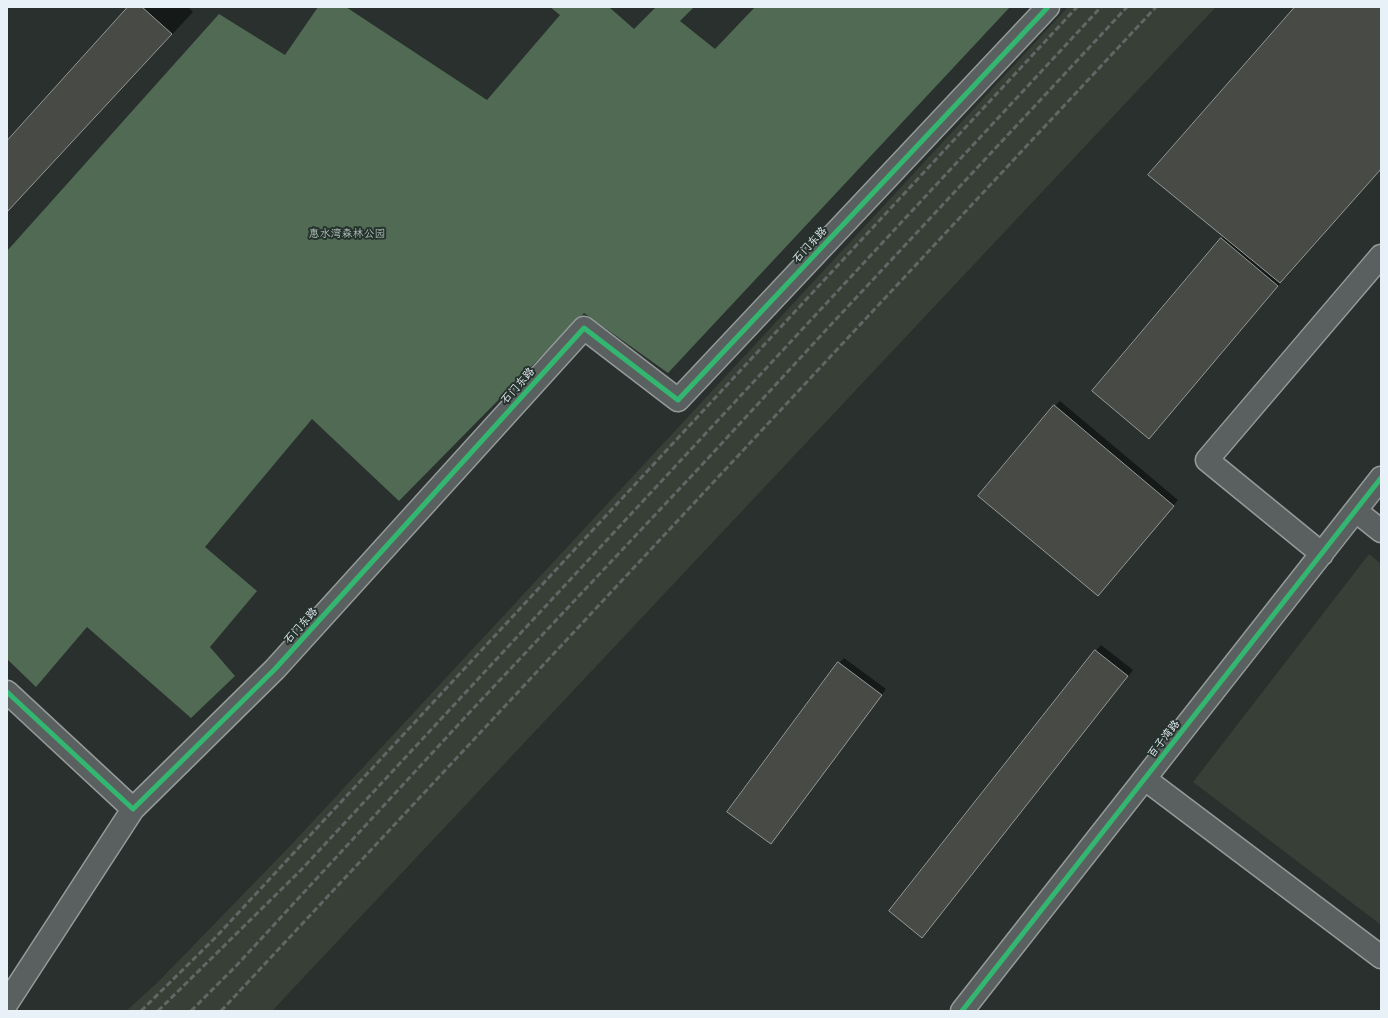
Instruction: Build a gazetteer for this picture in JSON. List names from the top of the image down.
{
  "streets": {
    "street": ["石门东路", "百子湾路"]
  },
  "parks": ["惠水湾森林公园"]
}
